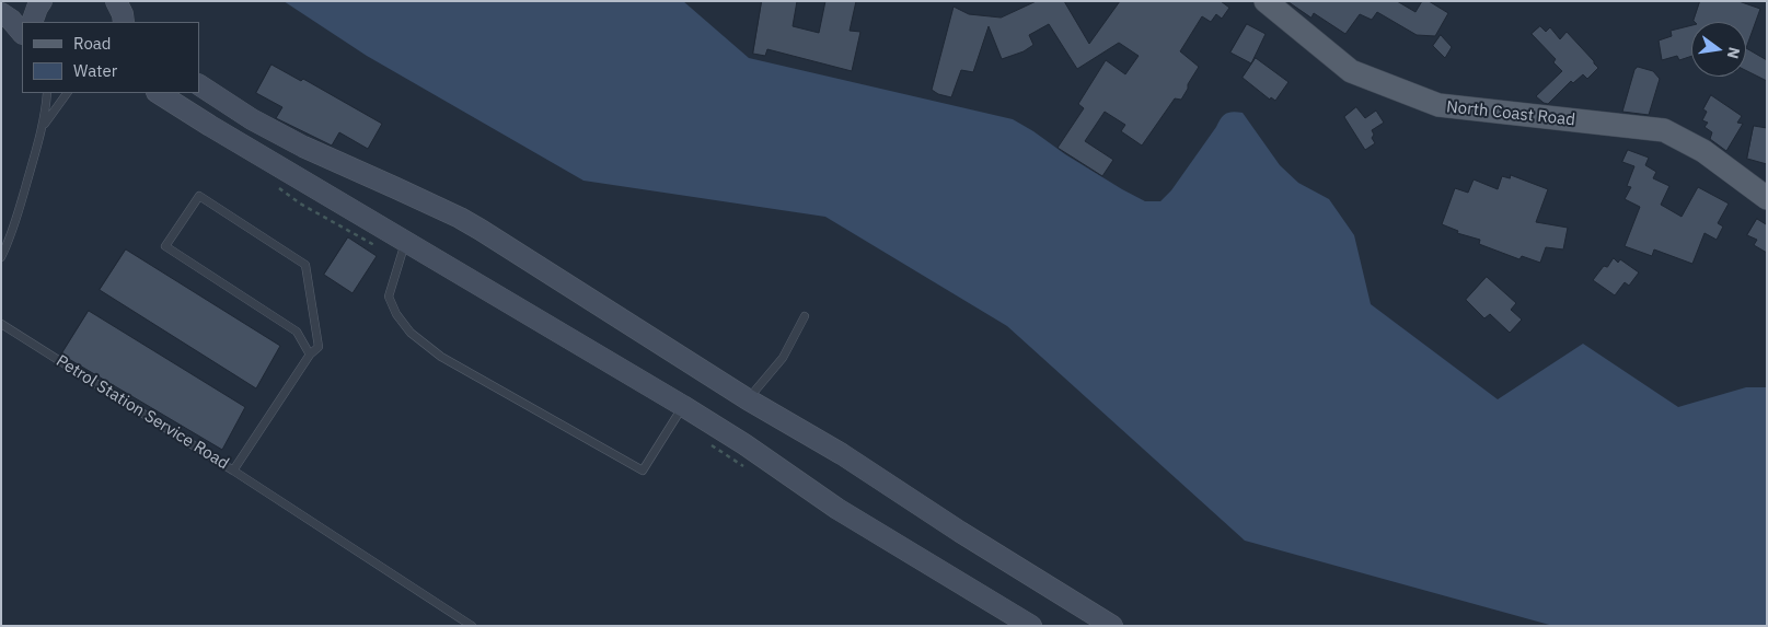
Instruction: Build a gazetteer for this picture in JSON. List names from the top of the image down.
{
  "streets": {
    "main road": ["North Coast Road"],
    "lane": ["Petrol Station Service Road"]
  },
  "legend": ["Road", "Water"],
  "north": "right"
}
